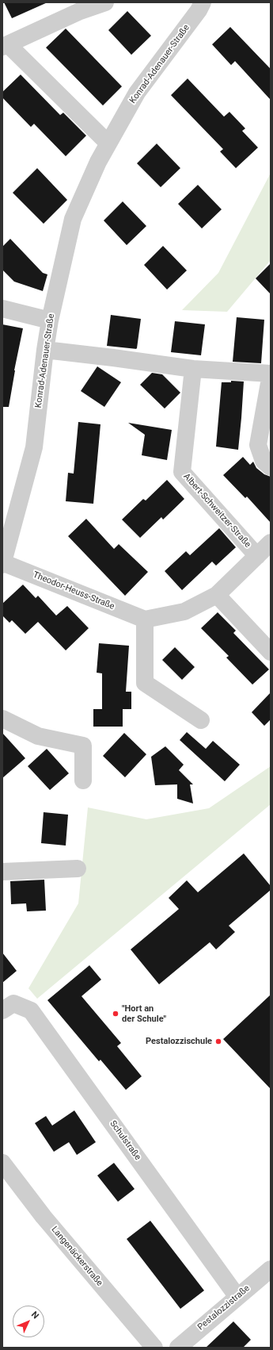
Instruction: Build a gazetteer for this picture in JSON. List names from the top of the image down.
{
  "streets": {
    "street": [
      "Konrad-Adenauer-Straße",
      "Albert-Schweitzer-Straße",
      "Theodor-Heuss-Straße",
      "Schulstraße",
      "Langenäckerstraße",
      "Pestalozzistraße"
    ]
  },
  "crossings": [
    ["Konrad-Adenauer-Straße", "Theodor-Heuss-Straße"],
    ["Schulstraße", "Pestalozzistraße"]
  ],
  "places": ["\"Hort an der Schule\"", "Pestalozzischule"],
  "north": "top right"
}
